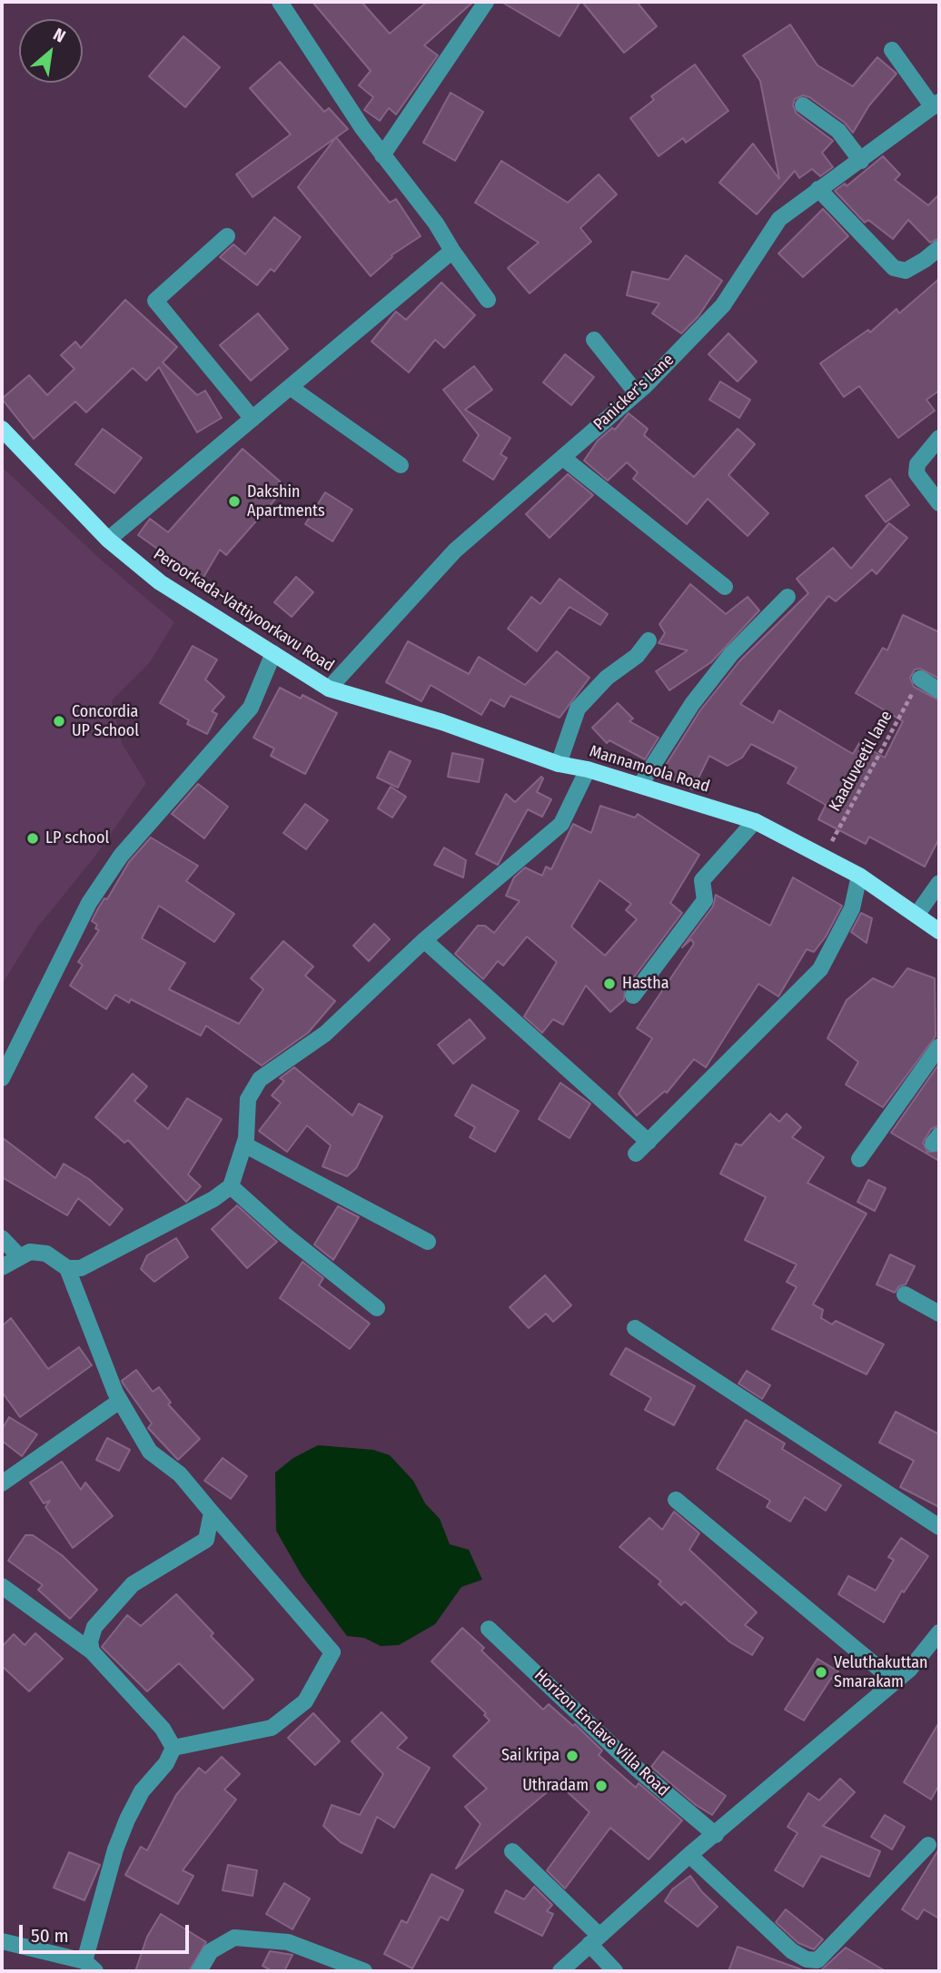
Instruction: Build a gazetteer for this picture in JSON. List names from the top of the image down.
{
  "streets": {
    "main road": ["Peroorkada-Vattiyoorkavu Road", "Mannamoola Road"],
    "street": ["Panicker's Lane", "Horizon Enclave Villa Road"],
    "path": ["Kaaduveetil lane"]
  },
  "crossings": [
    ["Panicker's Lane", "Peroorkada-Vattiyoorkavu Road"],
    ["Panicker's Lane", "Mannamoola Road"],
    ["Peroorkada-Vattiyoorkavu Road", "Mannamoola Road"],
    ["Kaaduveetil lane", "Mannamoola Road"]
  ],
  "places": [
    "Dakshin Apartments",
    "Concordia UP School",
    "LP school",
    "Hastha",
    "Veluthakuttan Smarakam",
    "Sai kripa",
    "Uthradam"
  ],
  "scale_bar": "50 m",
  "north": "top right"
}
